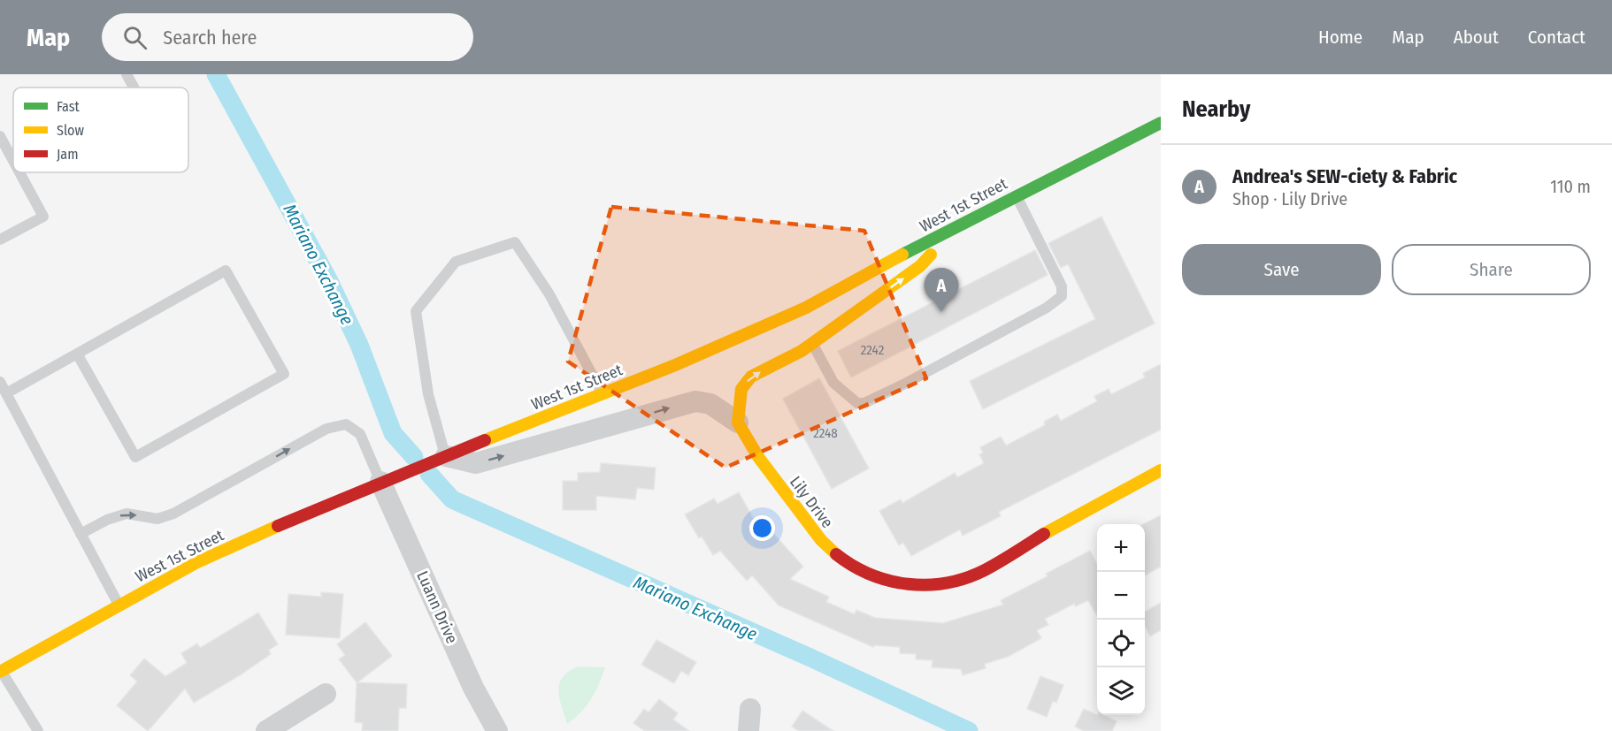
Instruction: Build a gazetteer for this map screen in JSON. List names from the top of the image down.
{
  "streets": {
    "main road": ["West 1st Street", "Lily Drive"],
    "street": ["Luann Drive"]
  },
  "crossings": [
    ["West 1st Street", "Luann Drive"]
  ],
  "water": ["Mariano Exchange"],
  "house_numbers": ["2242", "2248"],
  "legend": ["Fast", "Slow", "Jam"],
  "page": {
    "header": "Map",
    "search": "Search here",
    "nav": [
      "Home",
      "Map",
      "About",
      "Contact"
    ],
    "heading": "Nearby",
    "list": [
      {
        "mark": "A",
        "name": "Andrea's SEW-ciety & Fabric",
        "note": "Shop · Lily Drive",
        "value": "110 m"
      }
    ],
    "buttons": ["Save", "Share"],
    "pins": "A",
    "map_buttons": ["+", "−"]
  }
}
